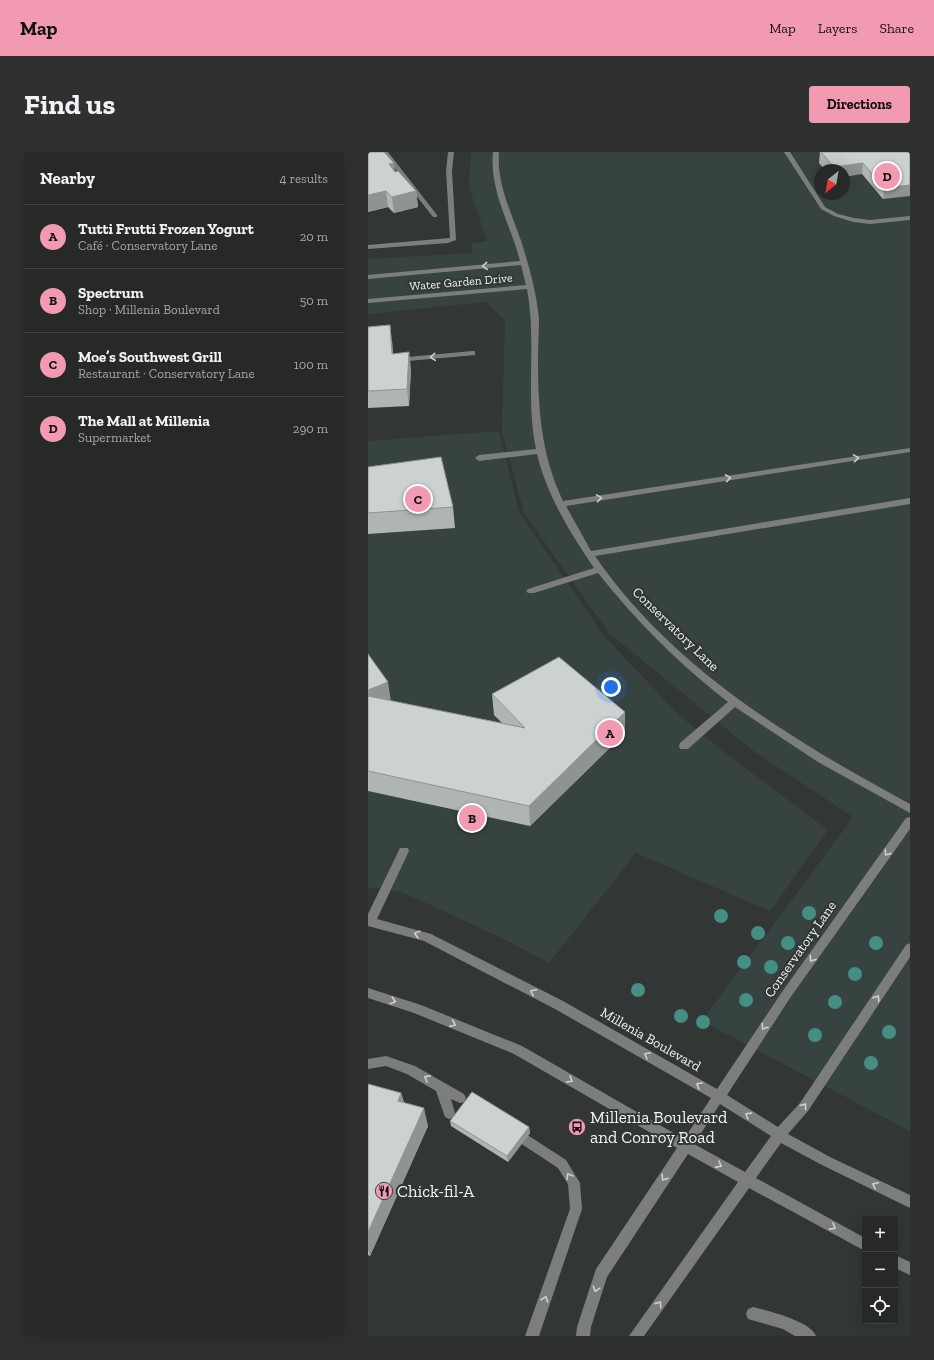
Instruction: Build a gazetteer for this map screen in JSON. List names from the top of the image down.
{
  "streets": {
    "street": ["Water Garden Drive", "Conservatory Lane", "Millenia Boulevard"]
  },
  "crossings": [
    ["Water Garden Drive", "Conservatory Lane"],
    ["Conservatory Lane", "Millenia Boulevard"]
  ],
  "places": {
    "bus stop": ["Millenia Boulevard and Conroy Road"],
    "restaurant": ["Chick-fil-A"]
  },
  "north": "bottom left",
  "page": {
    "header": "Map",
    "nav": ["Map", "Layers", "Share"],
    "buttons": "Directions",
    "title": "Find us",
    "heading": ["Nearby", "4 results"],
    "pins": [
      "D",
      "C",
      "A",
      "B"
    ],
    "list": [
      {
        "mark": "A",
        "name": "Tutti Frutti Frozen Yogurt",
        "note": "Café · Conservatory Lane",
        "value": "20 m"
      },
      {
        "mark": "B",
        "name": "Spectrum",
        "note": "Shop · Millenia Boulevard",
        "value": "50 m"
      },
      {
        "mark": "C",
        "name": "Moe’s Southwest Grill",
        "note": "Restaurant · Conservatory Lane",
        "value": "100 m"
      },
      {
        "mark": "D",
        "name": "The Mall at Millenia",
        "note": "Supermarket",
        "value": "290 m"
      }
    ],
    "map_buttons": ["+", "−"]
  }
}
